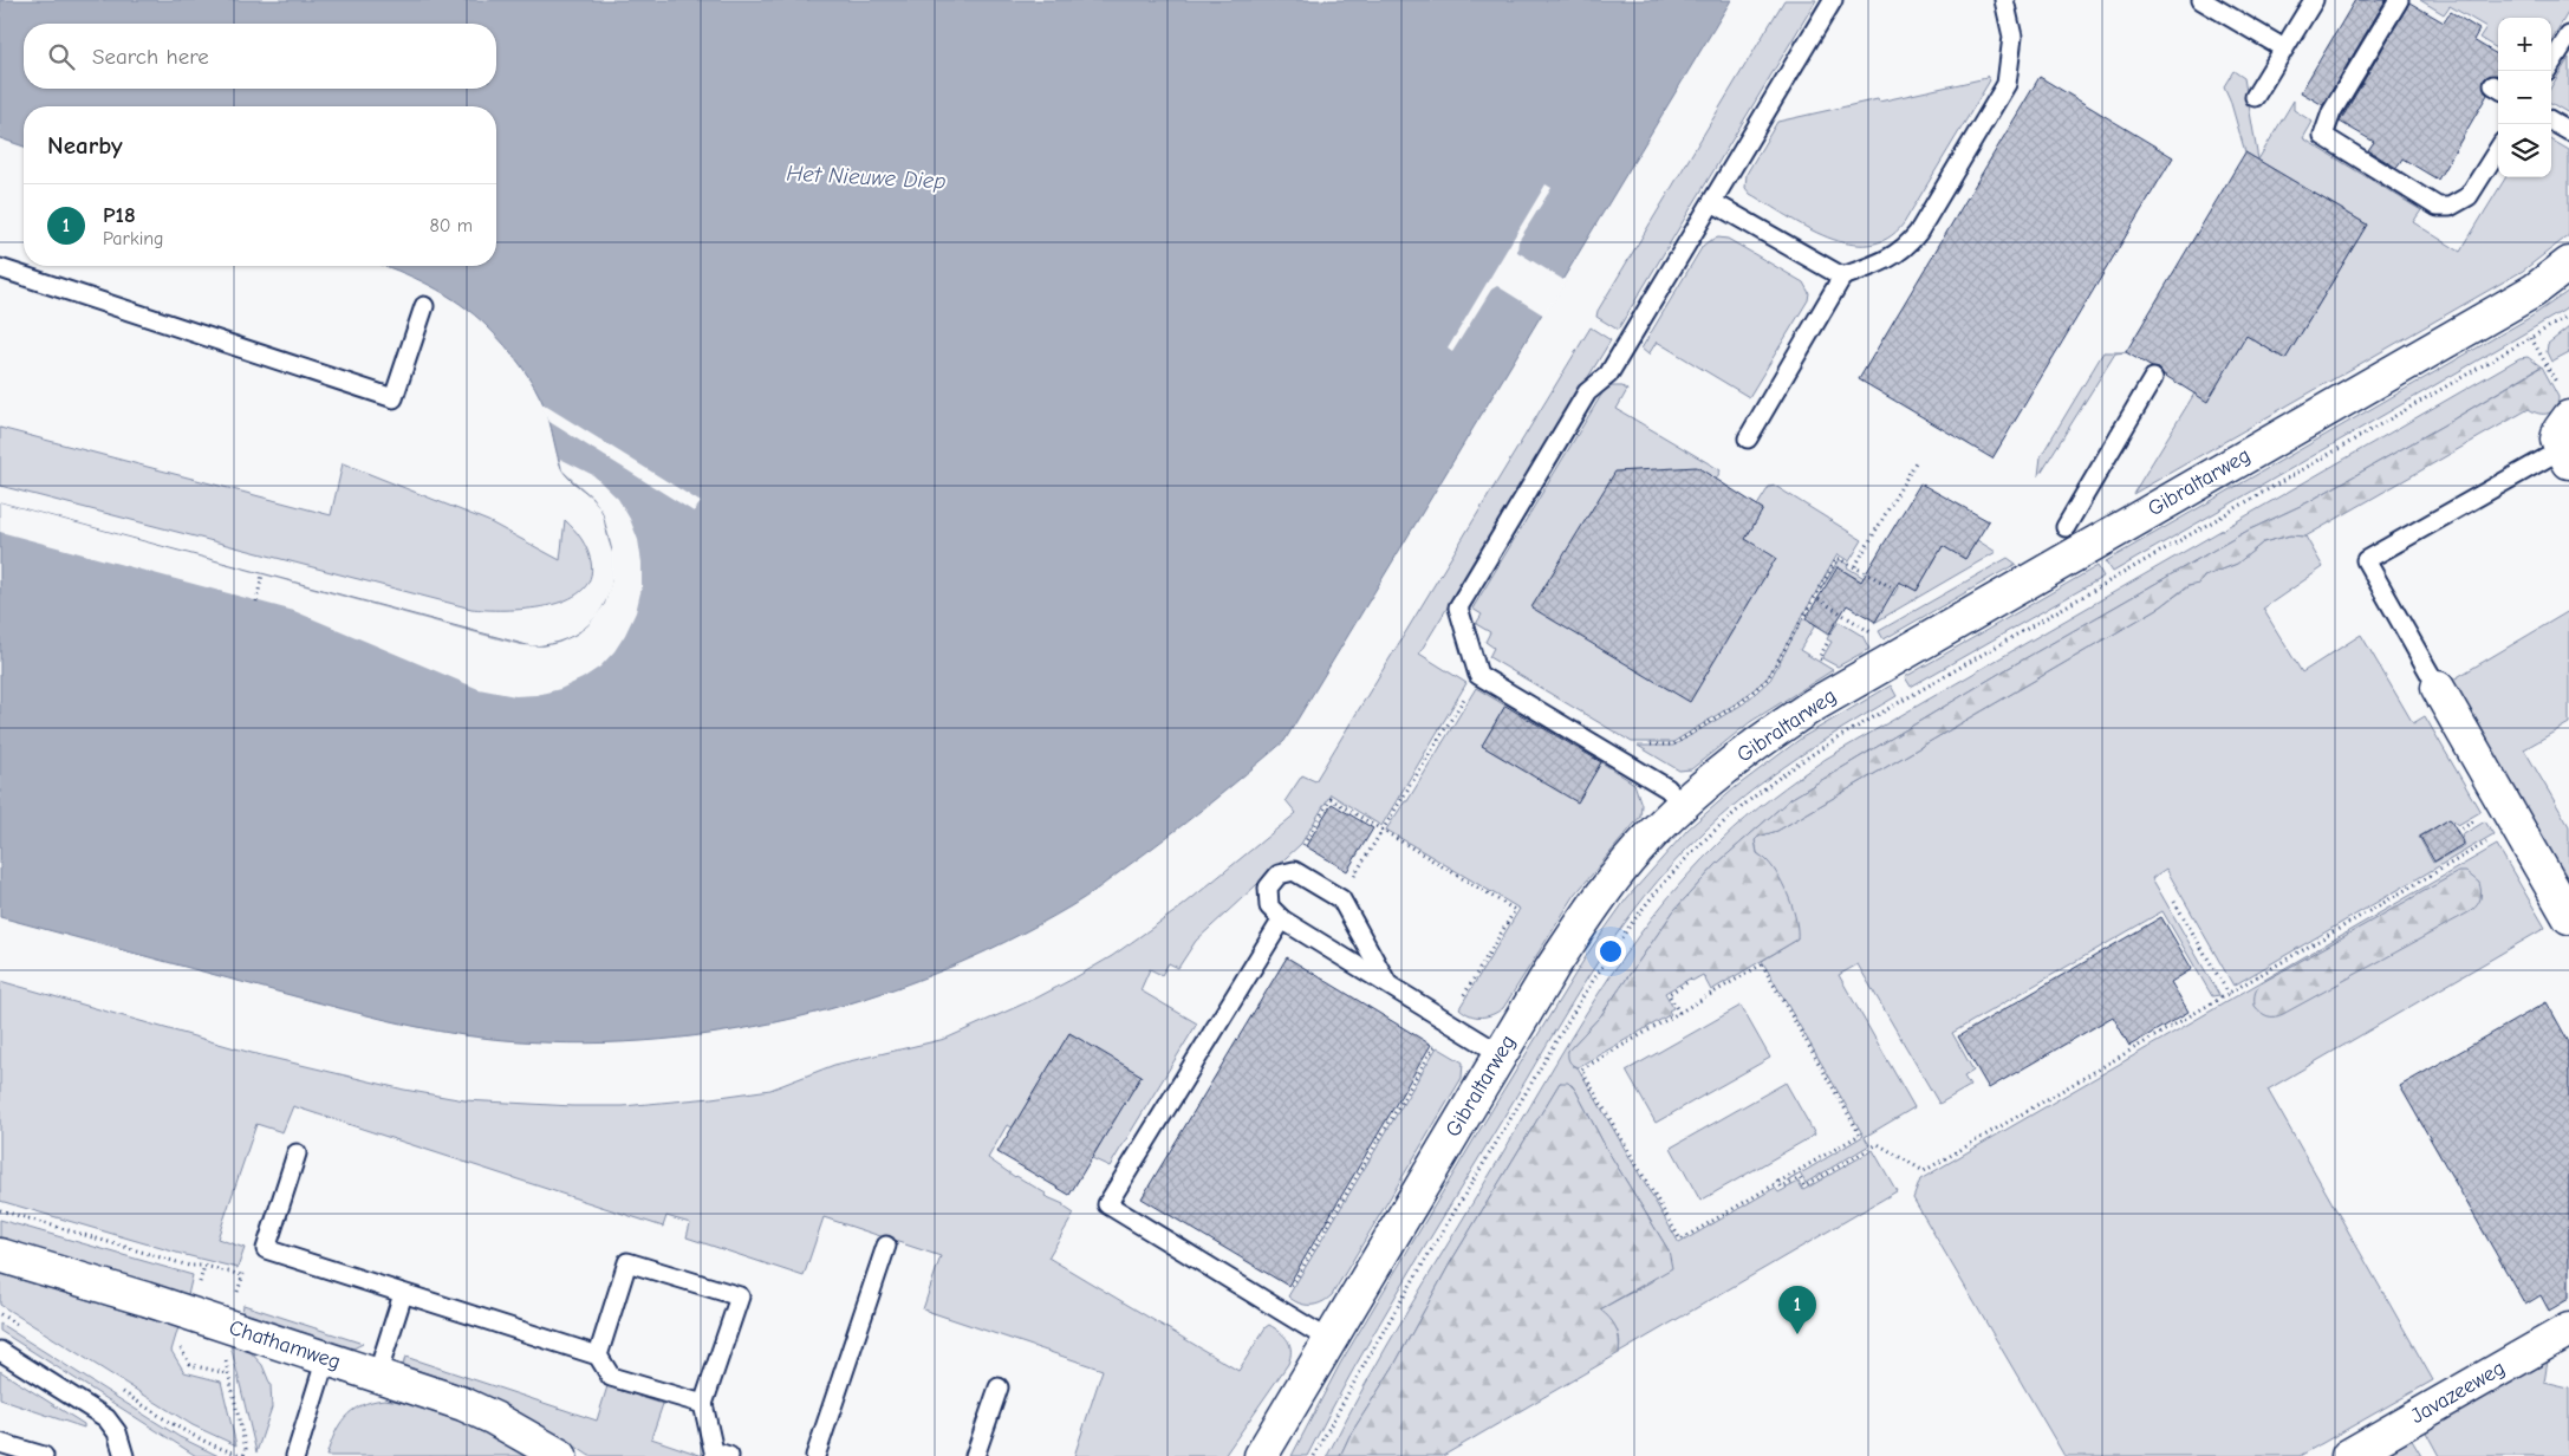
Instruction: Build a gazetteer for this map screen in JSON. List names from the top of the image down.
{
  "streets": {
    "street": ["Gibraltarweg", "Chathamweg", "Javazeeweg"]
  },
  "water": ["Het Nieuwe Diep"],
  "page": {
    "map_buttons": ["+", "−"],
    "search": "Search here",
    "heading": "Nearby",
    "list": [
      {
        "mark": "1",
        "name": "P18",
        "note": "Parking",
        "value": "80 m"
      }
    ],
    "pins": "1"
  }
}
